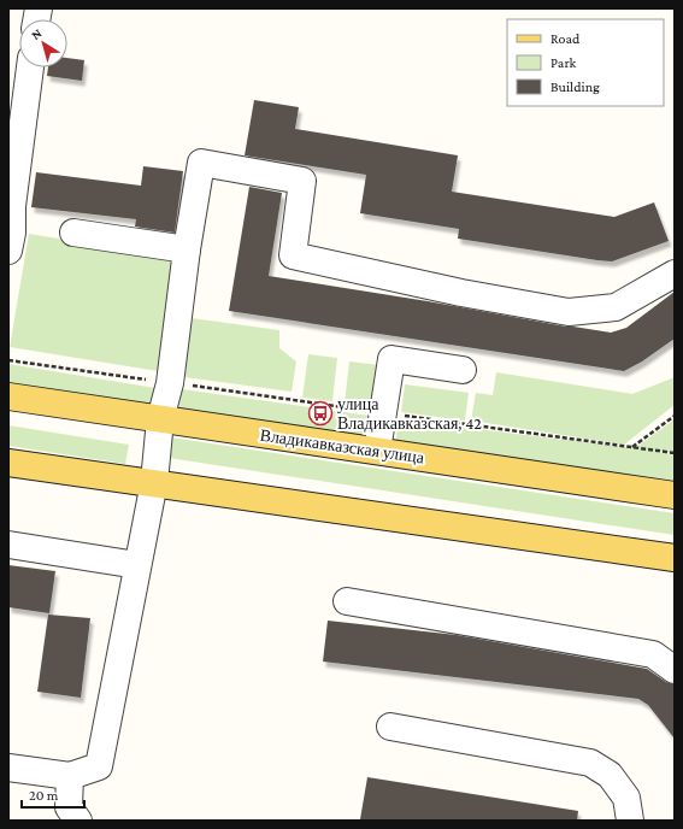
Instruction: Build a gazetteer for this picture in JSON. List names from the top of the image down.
{
  "streets": {
    "main road": ["Владикавказская улица"]
  },
  "places": {
    "bus stop": ["улица Владикавказская, 42"]
  },
  "legend": ["Road", "Park", "Building"],
  "scale_bar": "20 m",
  "north": "top left"
}
